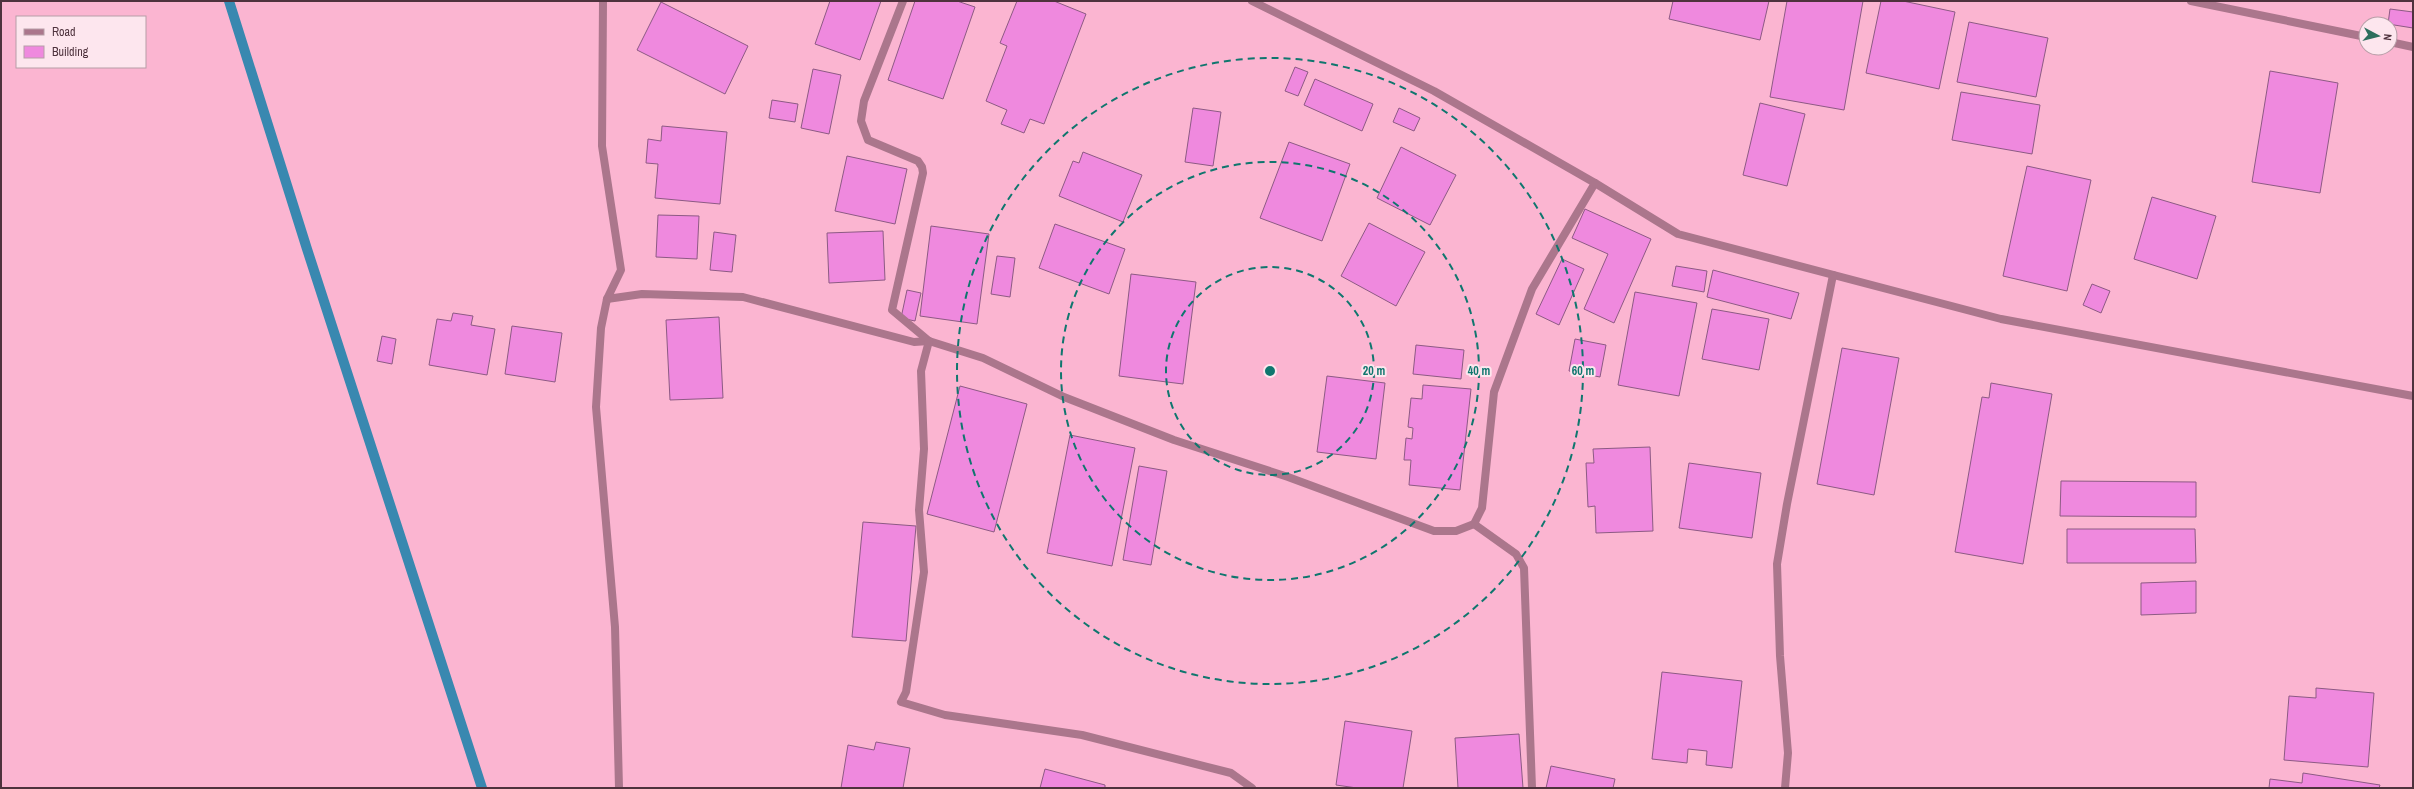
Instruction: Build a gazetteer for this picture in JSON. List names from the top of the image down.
{
  "legend": ["Road", "Building"],
  "north": "right",
  "rings": ["20 m", "40 m", "60 m"]
}
